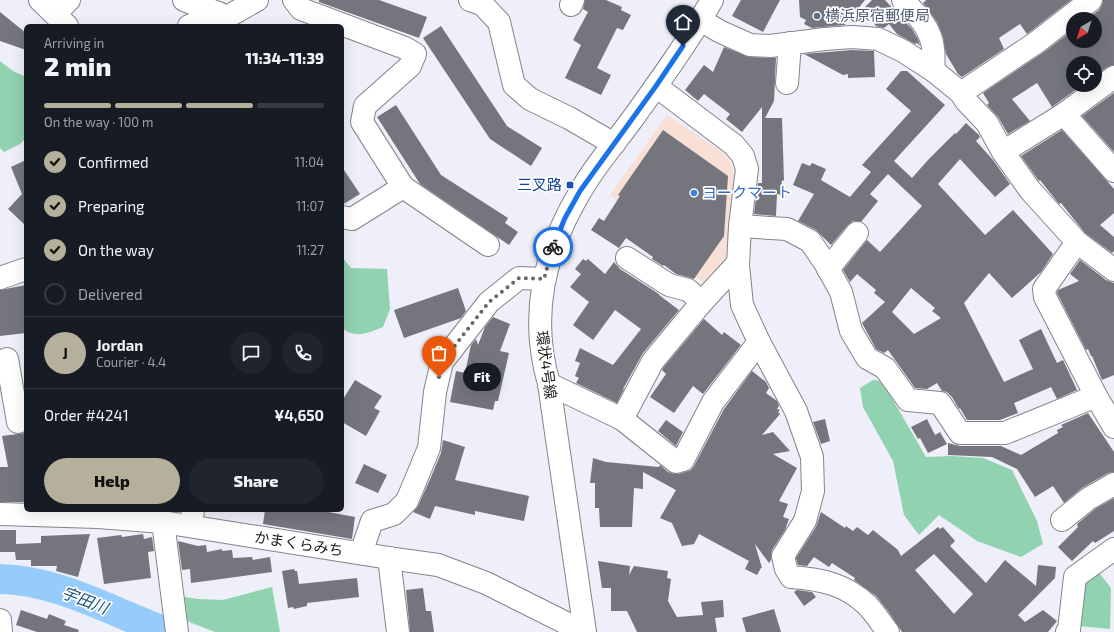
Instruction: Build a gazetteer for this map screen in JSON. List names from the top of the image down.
{
  "streets": {
    "street": ["環状4号線", "かまくらみち"]
  },
  "crossings": [
    ["環状4号線", "かまくらみち"]
  ],
  "water": ["宇田川"],
  "places": {
    "other": ["横浜原宿郵便局", "ヨークマート", "Fit"],
    "transit": ["三叉路"]
  },
  "north": "bottom left",
  "page": {
    "heading": ["2 min", "Arriving in", "11:34–11:39"],
    "panel": [
      "Jordan",
      "Courier · 4.4",
      "Order #4241",
      "¥4,650"
    ],
    "bar": "On the way · 100 m",
    "list": [
      ["Confirmed", "11:04"],
      ["Preparing", "11:07"],
      ["On the way", "11:27"],
      "Delivered"
    ],
    "round": "J",
    "bubble": "Fit",
    "buttons": ["Help", "Share"]
  }
}
